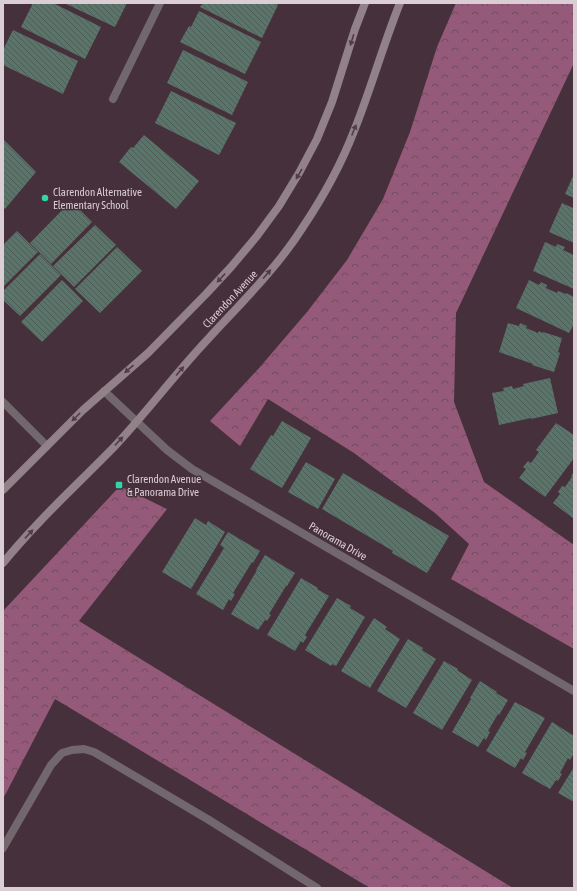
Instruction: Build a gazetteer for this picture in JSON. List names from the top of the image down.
{
  "streets": {
    "main road": ["Clarendon Avenue"],
    "street": ["Panorama Drive"]
  },
  "crossings": [
    ["Clarendon Avenue", "Panorama Drive"]
  ],
  "places": {
    "other": ["Clarendon Alternative Elementary School"],
    "transit": ["Clarendon Avenue & Panorama Drive"]
  }
}
